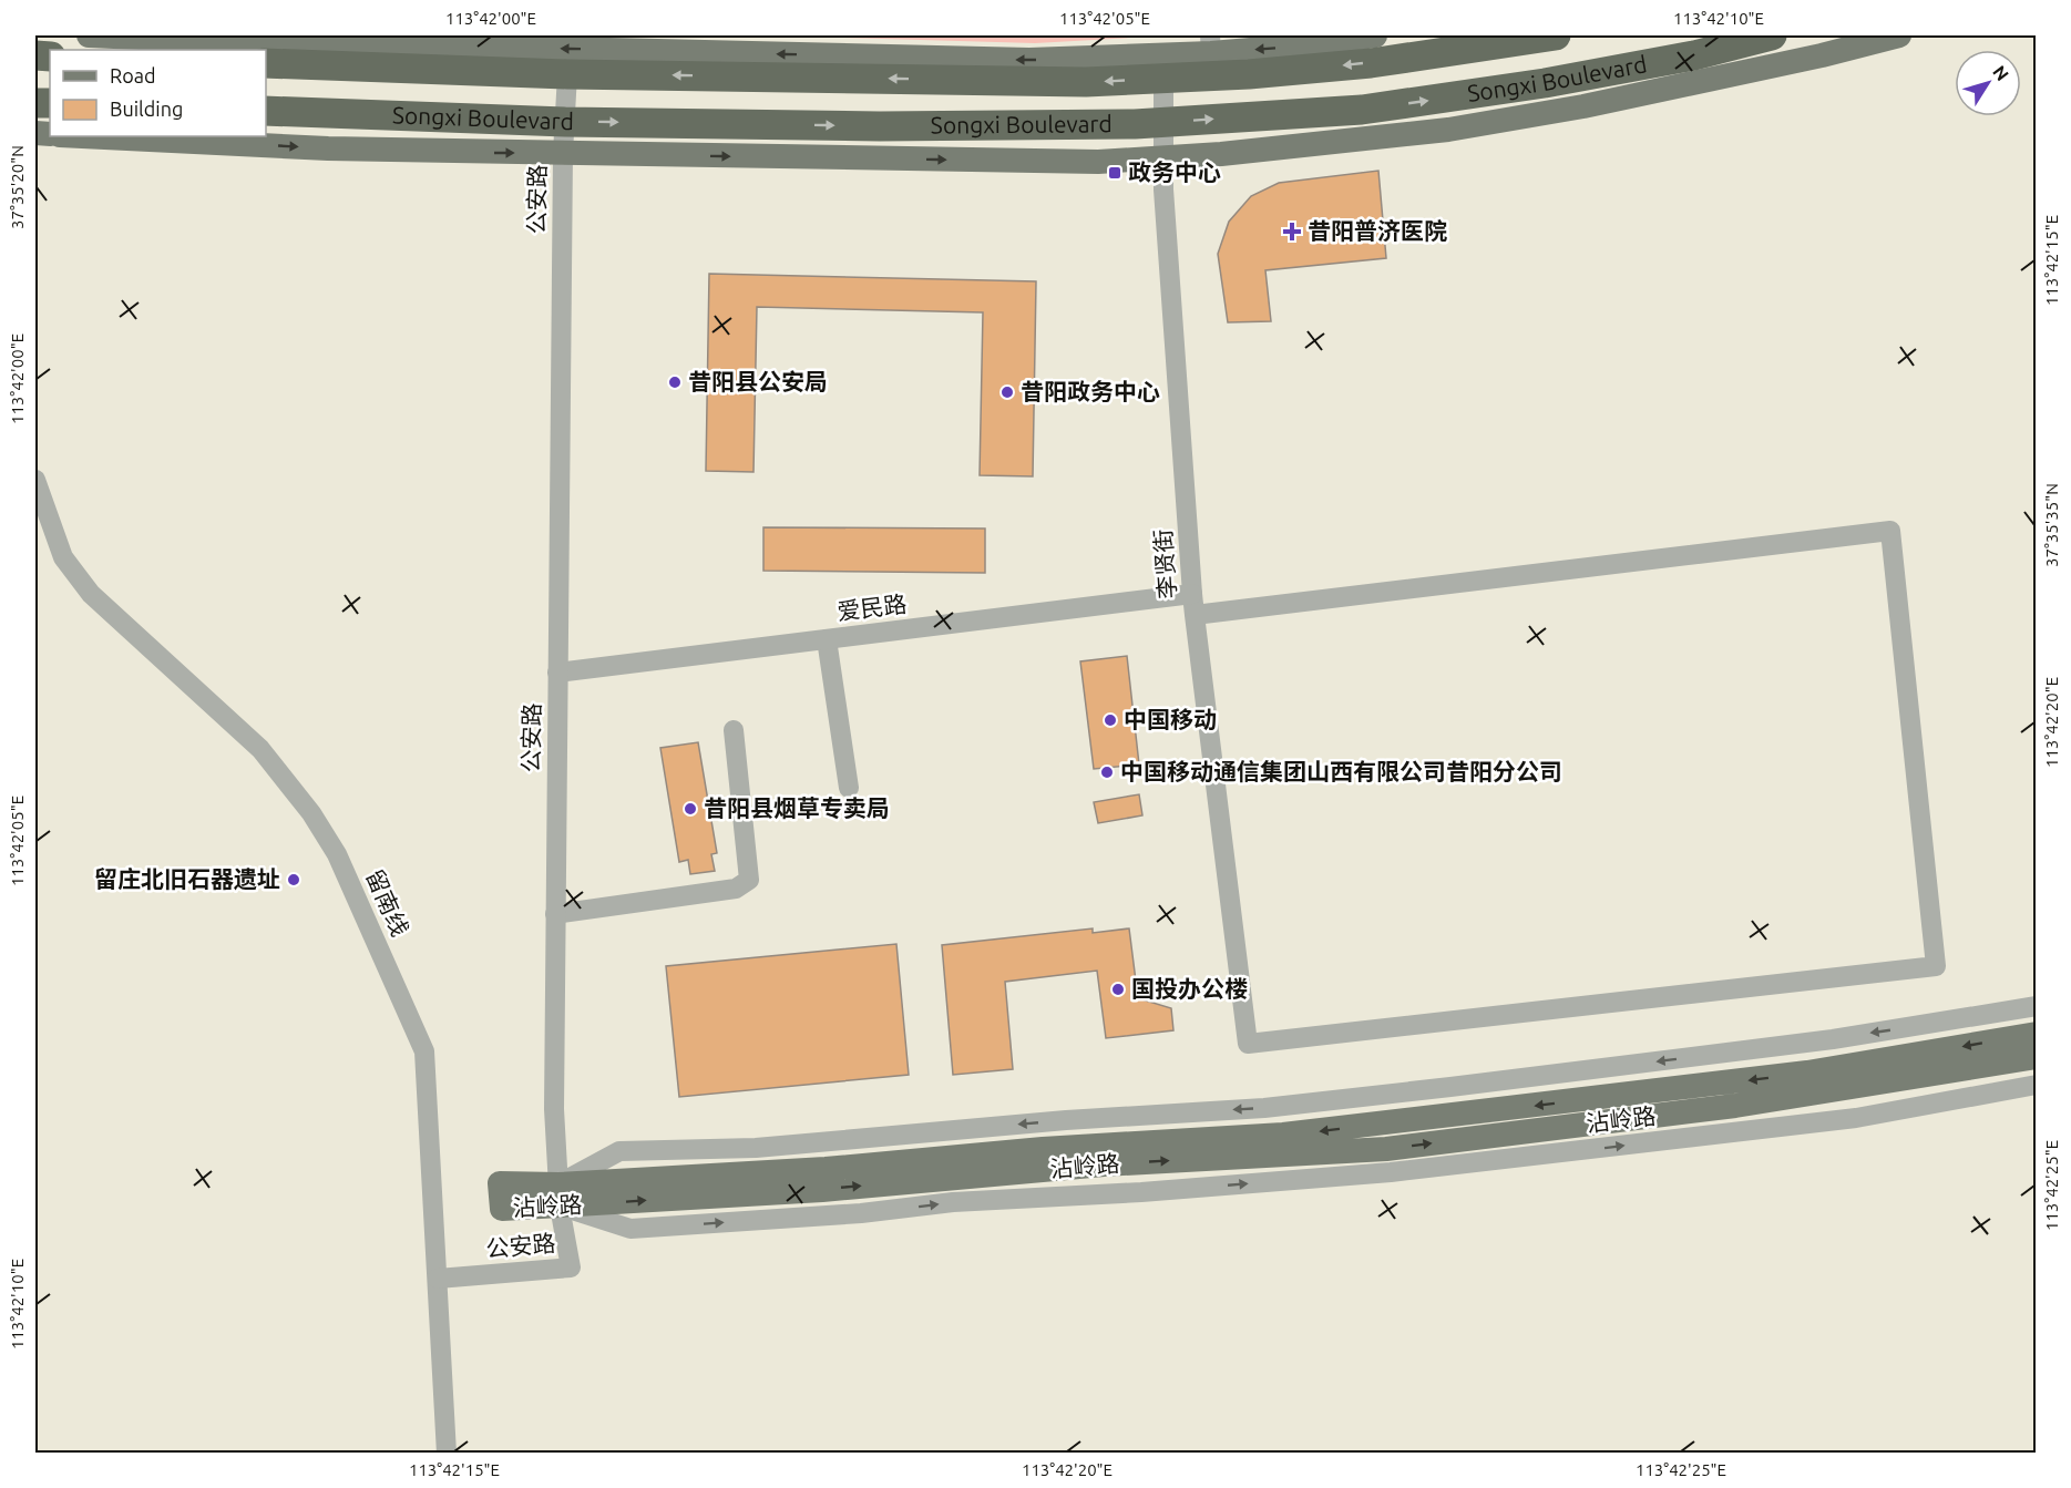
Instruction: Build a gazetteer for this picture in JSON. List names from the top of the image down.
{
  "streets": {
    "highway": ["Songxi Boulevard"],
    "main road": ["沾岭路"],
    "street": [
      "公安路",
      "李贤街",
      "爱民路",
      "留南线"
    ]
  },
  "crossings": [
    ["Songxi Boulevard", "公安路"],
    ["Songxi Boulevard", "李贤街"],
    ["公安路", "爱民路"],
    ["公安路", "留南线"],
    ["公安路", "沾岭路"],
    ["李贤街", "爱民路"]
  ],
  "places": {
    "transit": ["政务中心"],
    "health": ["昔阳普济医院"],
    "other": [
      "昔阳县公安局",
      "昔阳政务中心",
      "中国移动",
      "中国移动通信集团山西有限公司昔阳分公司",
      "昔阳县烟草专卖局",
      "留庄北旧石器遗址",
      "国投办公楼"
    ]
  },
  "legend": ["Road", "Building"],
  "north": "top right",
  "coordinates": [
    "113°42'00\"E",
    "113°42'05\"E",
    "113°42'10\"E",
    "37°35'20\"N",
    "113°42'15\"E",
    "37°35'35\"N",
    "113°42'20\"E",
    "113°42'25\"E"
  ]
}
